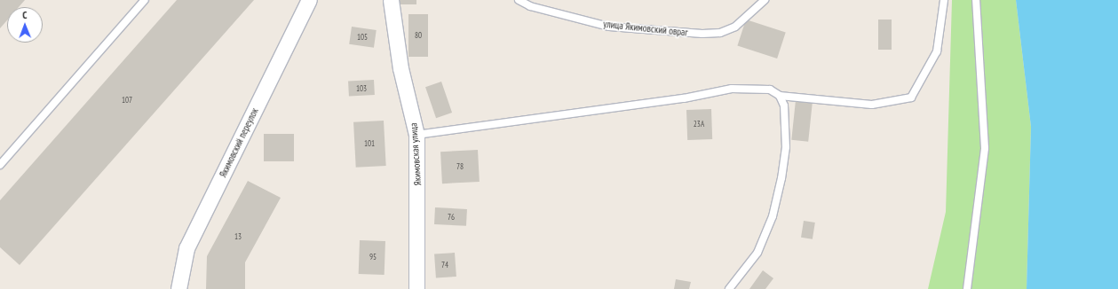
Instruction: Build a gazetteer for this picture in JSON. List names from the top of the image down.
{
  "streets": {
    "street": ["Якимовский переулок", "Якимовская улица"],
    "lane": ["улица Якимовский овраг"]
  },
  "house_numbers": [
    "80",
    "105",
    "103",
    "107",
    "23А",
    "101",
    "78",
    "76",
    "13",
    "95",
    "74"
  ],
  "north": "top"
}
